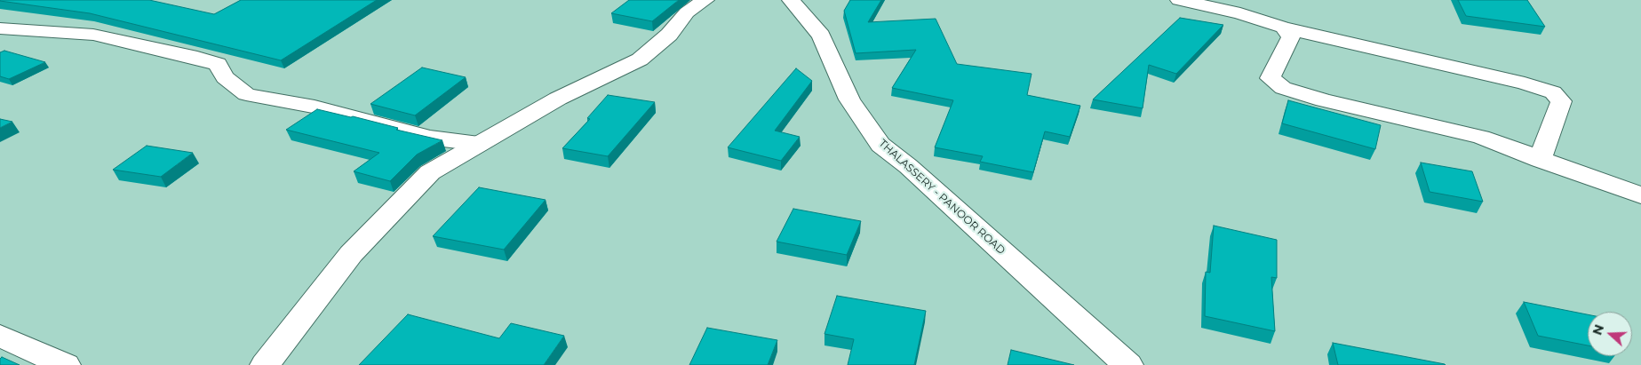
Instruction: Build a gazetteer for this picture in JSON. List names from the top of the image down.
{
  "streets": {
    "street": ["THALASSERY - PANOOR ROAD"]
  },
  "north": "left"
}
